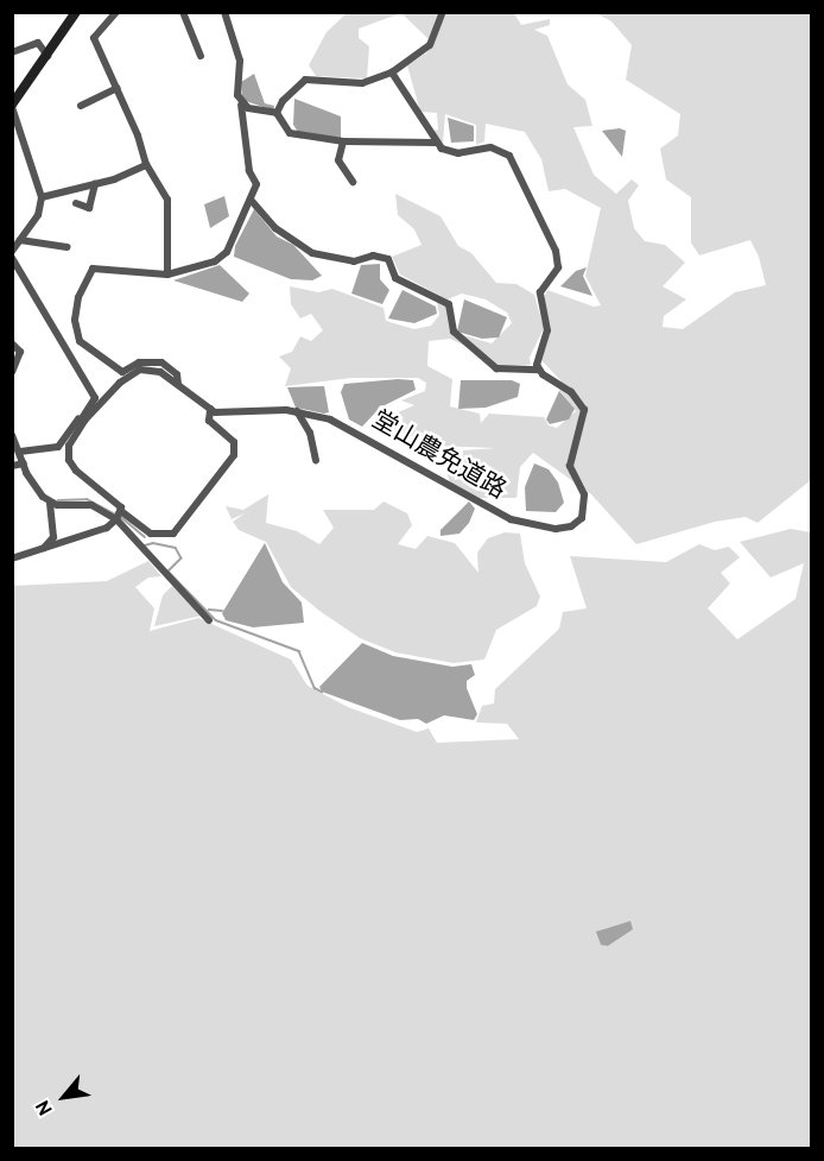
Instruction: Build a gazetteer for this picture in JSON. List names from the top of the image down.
{
  "streets": {
    "street": ["堂山農免道路"]
  },
  "north": "bottom left"
}
